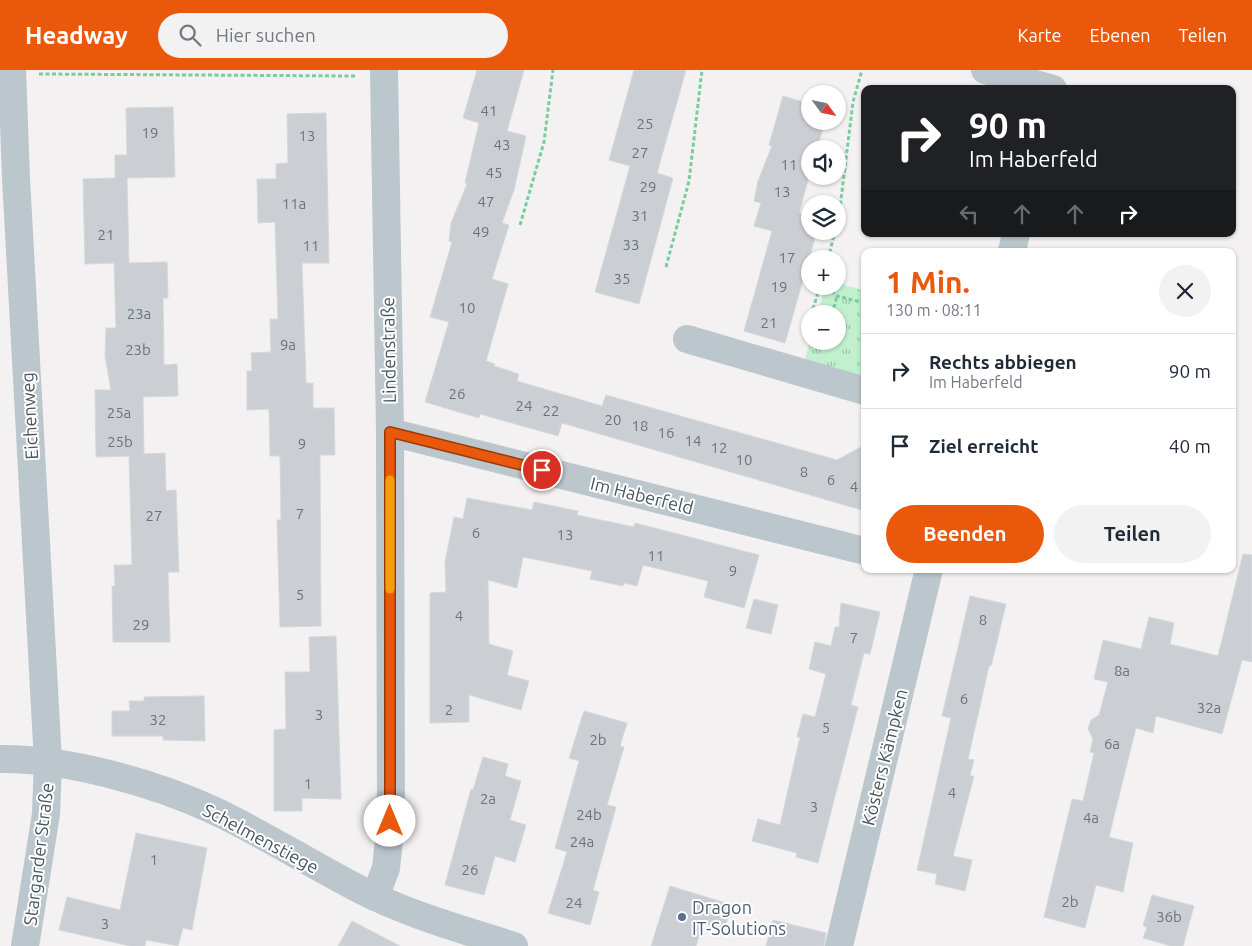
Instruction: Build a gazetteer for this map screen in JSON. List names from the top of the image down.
{
  "streets": {
    "street": [
      "Lindenstraße",
      "Eichenweg",
      "Im Haberfeld",
      "Kösters Kämpken",
      "Schelmenstiege",
      "Stargarder Straße"
    ]
  },
  "crossings": [
    ["Lindenstraße", "Im Haberfeld"],
    ["Lindenstraße", "Schelmenstiege"],
    ["Eichenweg", "Schelmenstiege"],
    ["Eichenweg", "Stargarder Straße"],
    ["Schelmenstiege", "Stargarder Straße"]
  ],
  "places": ["Dragon IT-Solutions"],
  "house_numbers": [
    "41",
    "25",
    "19",
    "13",
    "43",
    "27",
    "11",
    "45",
    "29",
    "13",
    "47",
    "11a",
    "31",
    "49",
    "21",
    "33",
    "11",
    "17",
    "35",
    "19",
    "10",
    "23a",
    "21",
    "9a",
    "23b",
    "26",
    "24",
    "22",
    "25a",
    "20",
    "18",
    "16",
    "14",
    "25b",
    "9",
    "12",
    "10",
    "8",
    "6",
    "4",
    "7",
    "27",
    "6",
    "13",
    "11",
    "9",
    "5",
    "4",
    "8",
    "29",
    "7",
    "8a",
    "6",
    "32a",
    "2",
    "3",
    "32",
    "5",
    "2b",
    "6a",
    "1",
    "4",
    "2a",
    "3",
    "24b",
    "4a",
    "24a",
    "1",
    "26",
    "2b",
    "24",
    "36b",
    "3"
  ],
  "north": "bottom right",
  "page": {
    "header": "Headway",
    "search": "Hier suchen",
    "nav": ["Karte", "Ebenen", "Teilen"],
    "map_buttons": ["+", "−"],
    "turn": ["90 m", "Im Haberfeld"],
    "heading": ["1 Min.", "130 m · 08:11"],
    "list": [
      {
        "name": "Rechts abbiegen",
        "note": "Im Haberfeld",
        "value": "90 m"
      },
      {
        "name": "Ziel erreicht",
        "value": "40 m"
      }
    ],
    "buttons": ["Beenden", "Teilen"]
  }
}
